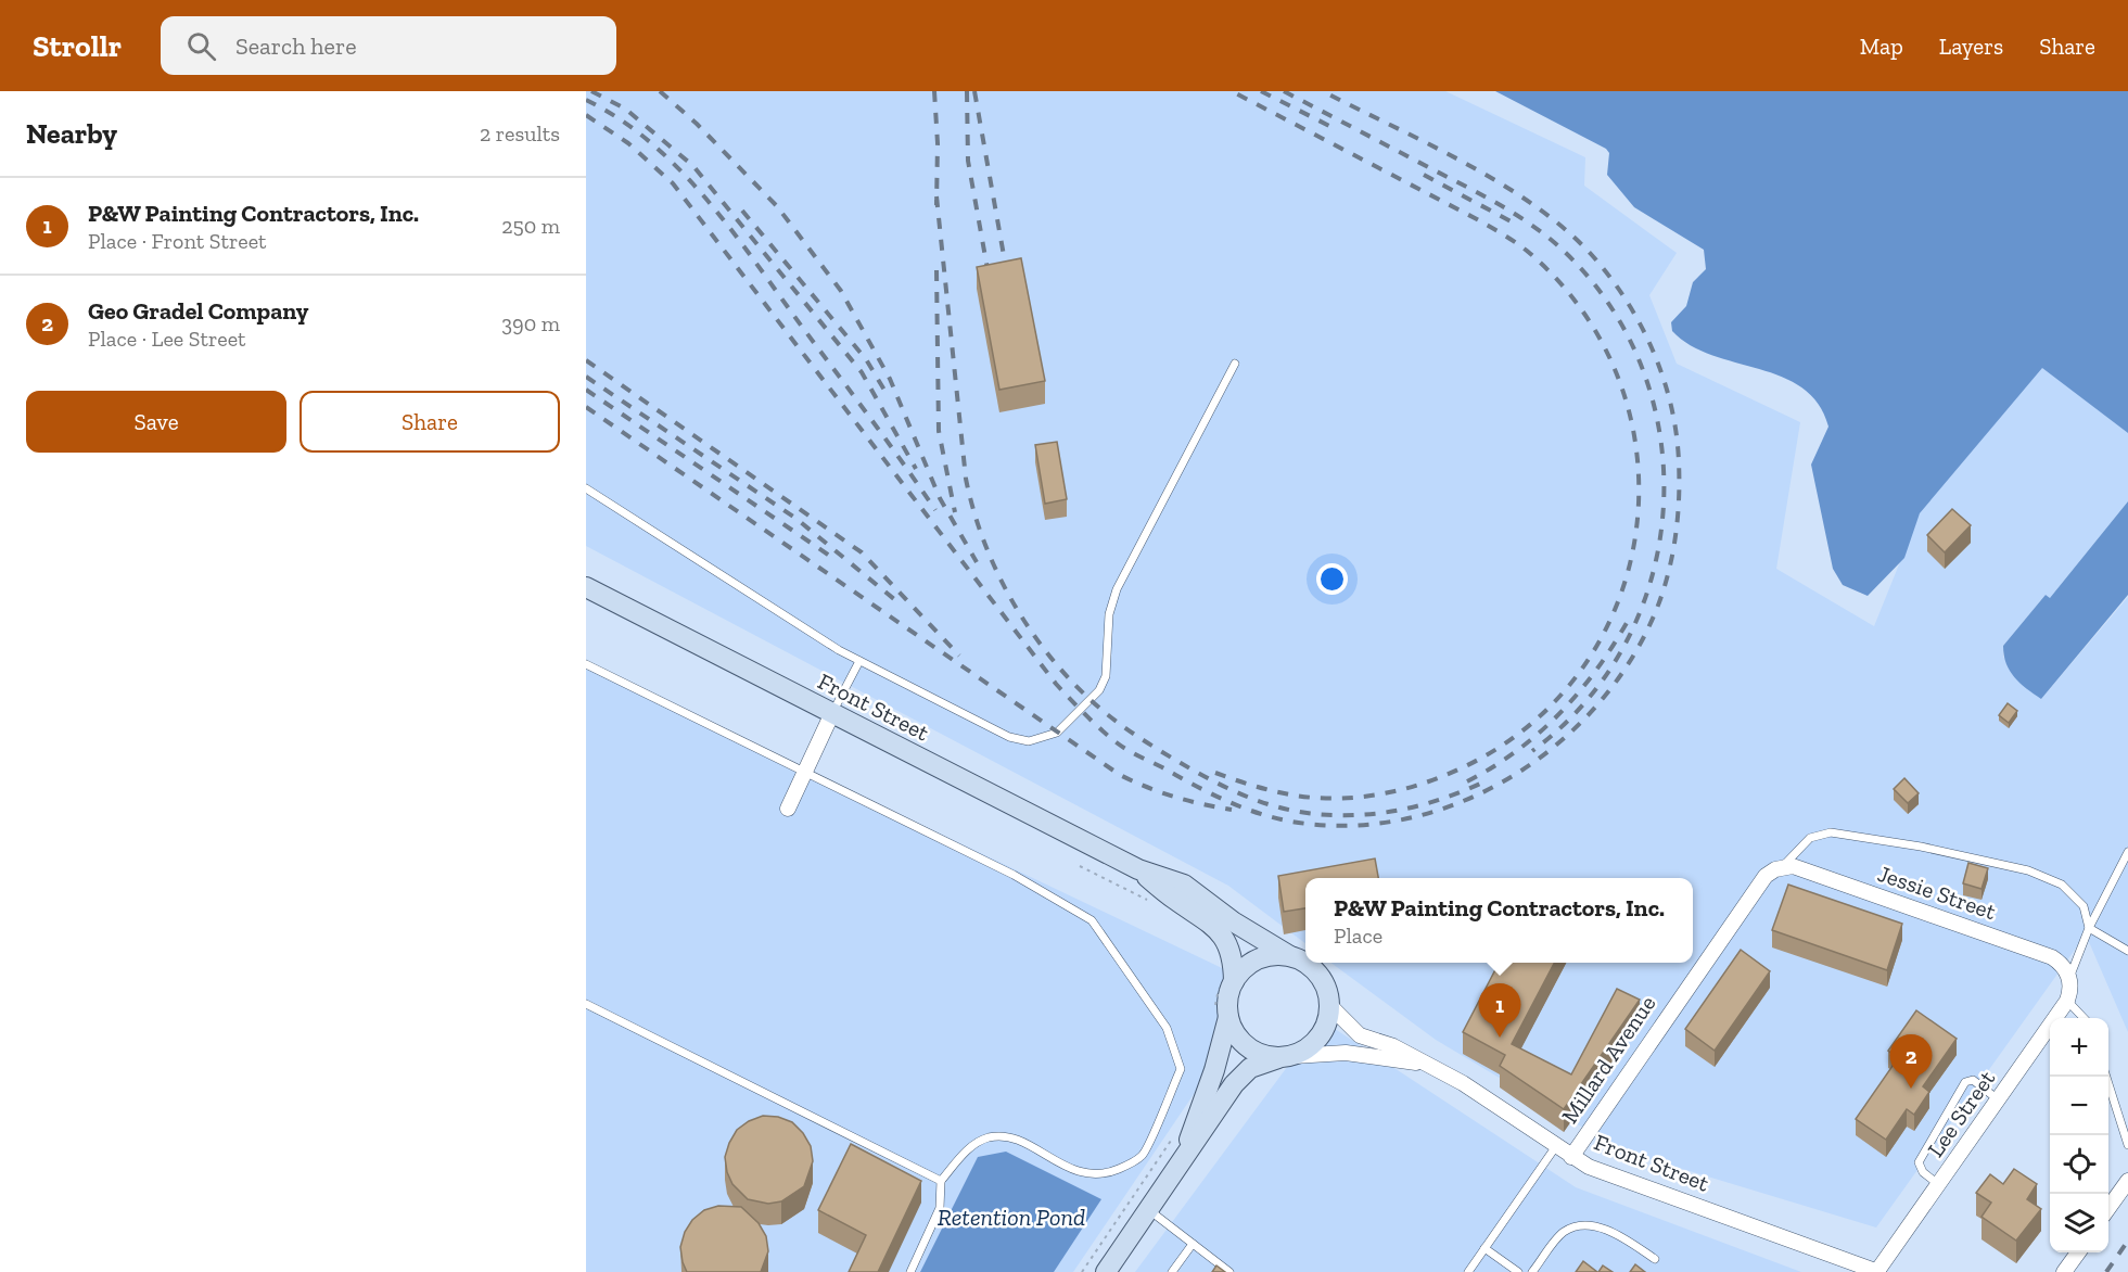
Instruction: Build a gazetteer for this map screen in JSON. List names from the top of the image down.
{
  "streets": {
    "street": [
      "Front Street",
      "Jessie Street",
      "Millard Avenue",
      "Lee Street"
    ]
  },
  "crossings": [
    ["Front Street", "Millard Avenue"],
    ["Front Street", "Lee Street"],
    ["Jessie Street", "Millard Avenue"],
    ["Jessie Street", "Lee Street"]
  ],
  "water": ["Retention Pond"],
  "page": {
    "header": "Strollr",
    "search": "Search here",
    "nav": ["Map", "Layers", "Share"],
    "heading": ["Nearby", "2 results"],
    "list": [
      {
        "mark": "1",
        "name": "P&W Painting Contractors, Inc.",
        "note": "Place · Front Street",
        "value": "250 m"
      },
      {
        "mark": "2",
        "name": "Geo Gradel Company",
        "note": "Place · Lee Street",
        "value": "390 m"
      }
    ],
    "buttons": ["Save", "Share"],
    "popup": ["P&W Painting Contractors, Inc.", "Place"],
    "pins": ["1", "2"],
    "map_buttons": ["+", "−"]
  }
}
